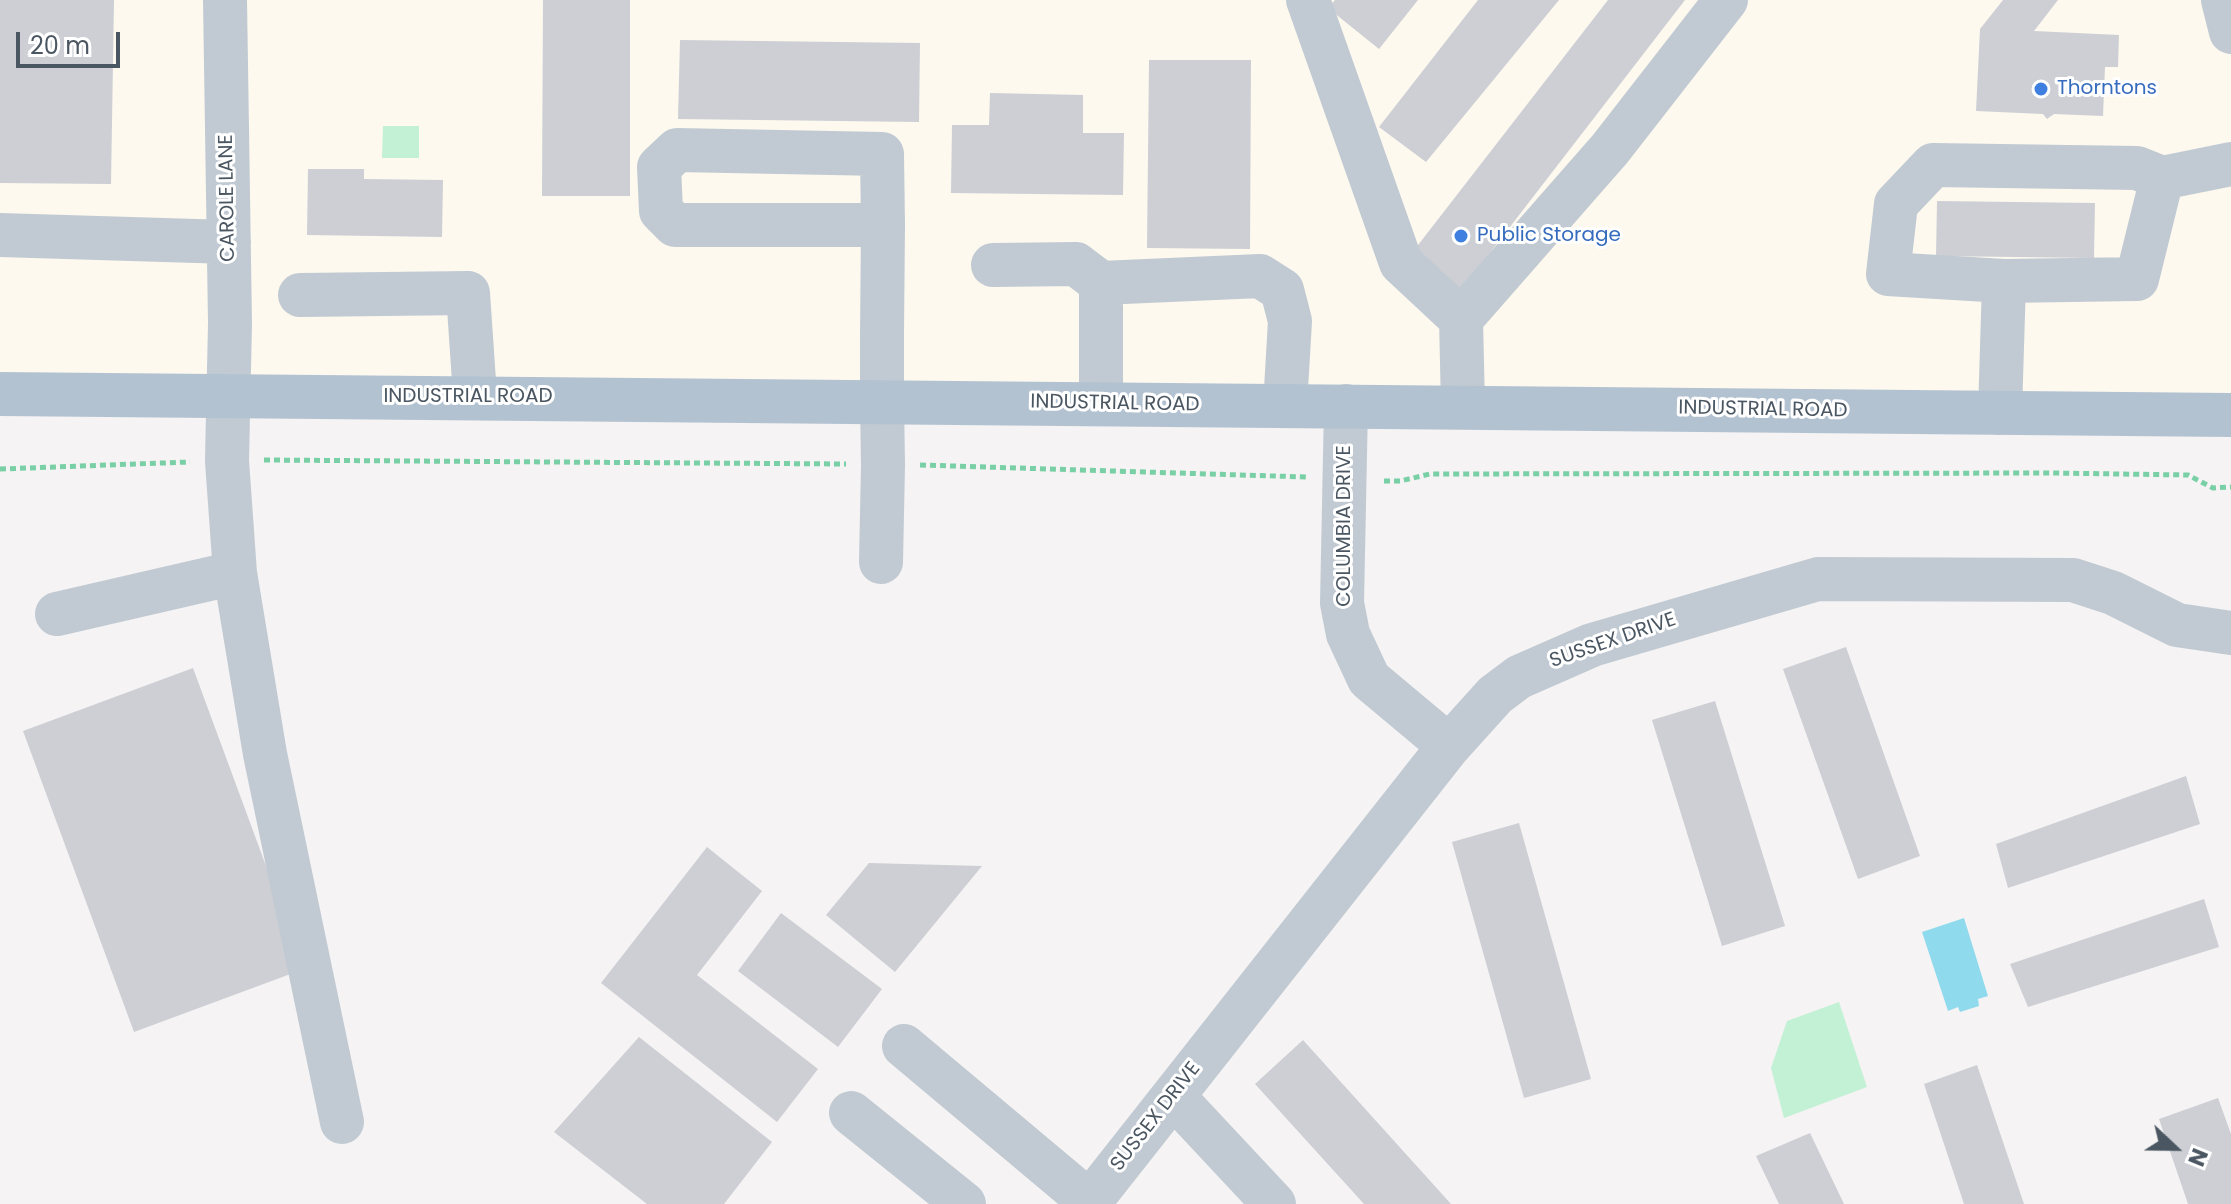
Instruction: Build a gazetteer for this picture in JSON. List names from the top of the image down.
{
  "streets": {
    "main road": ["INDUSTRIAL ROAD"],
    "street": ["CAROLE LANE", "COLUMBIA DRIVE", "SUSSEX DRIVE"]
  },
  "crossings": [
    ["CAROLE LANE", "INDUSTRIAL ROAD"],
    ["INDUSTRIAL ROAD", "COLUMBIA DRIVE"],
    ["COLUMBIA DRIVE", "SUSSEX DRIVE"]
  ],
  "places": ["Thorntons", "Public Storage"],
  "scale_bar": "20 m",
  "north": "right"
}
